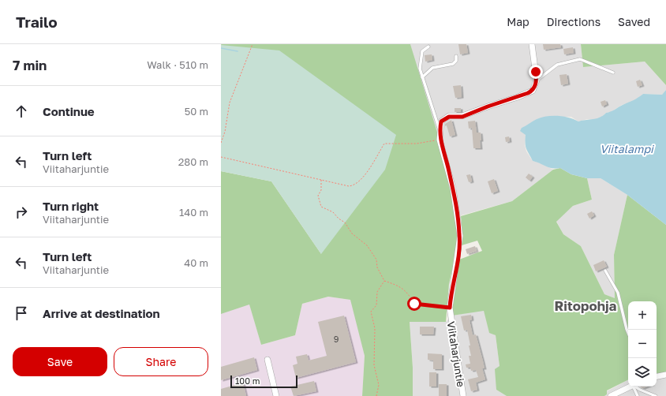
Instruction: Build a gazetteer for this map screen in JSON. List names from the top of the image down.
{
  "streets": {
    "street": ["Viitaharjuntie"]
  },
  "districts": ["Ritopohja"],
  "water": ["Viitalampi"],
  "house_numbers": ["9"],
  "scale_bar": "100 m",
  "page": {
    "header": "Trailo",
    "nav": ["Map", "Directions", "Saved"],
    "heading": ["7 min", "Walk · 510 m"],
    "list": [
      ["Continue", "50 m"],
      ["Turn left", "Viitaharjuntie", "280 m"],
      ["Turn right", "Viitaharjuntie", "140 m"],
      ["Turn left", "Viitaharjuntie", "40 m"],
      "Arrive at destination"
    ],
    "map_buttons": ["+", "−"],
    "buttons": ["Save", "Share"],
    "scale": "100 m"
  }
}
